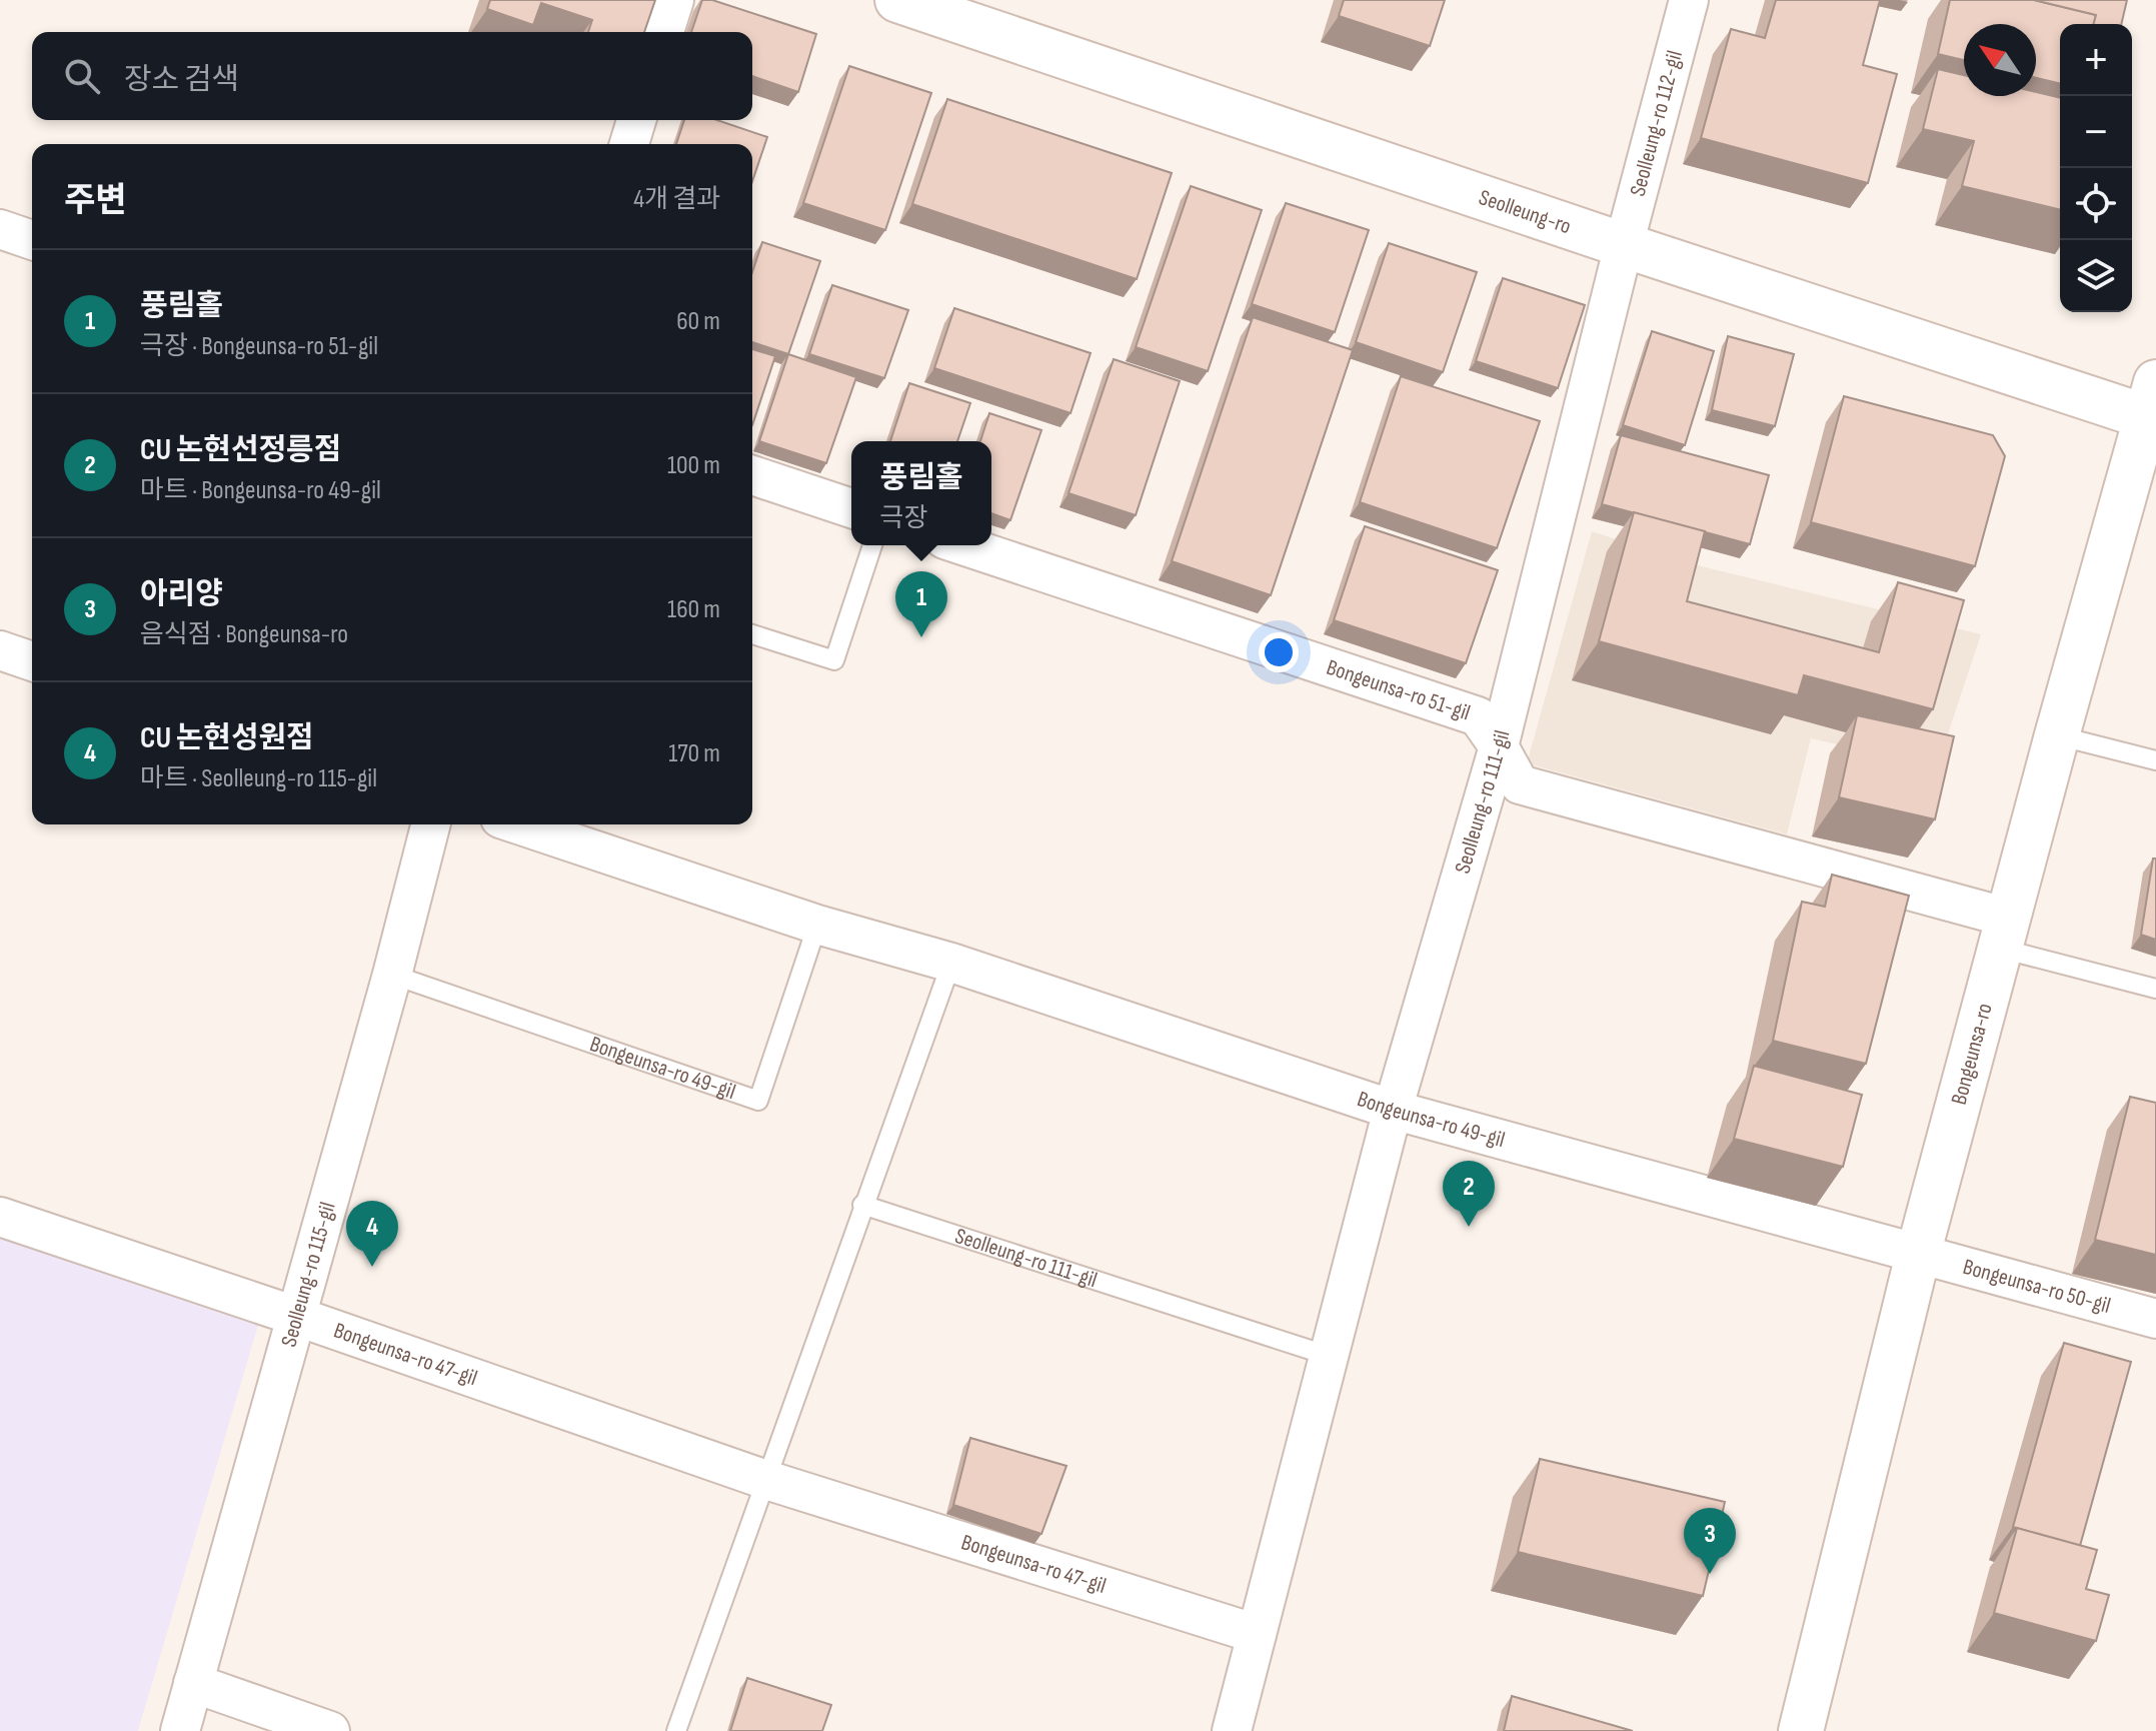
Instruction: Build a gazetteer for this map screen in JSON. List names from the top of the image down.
{
  "streets": {
    "main road": ["Seolleung-ro", "Bongeunsa-ro"],
    "street": [
      "Seolleung-ro 112-gil",
      "Bongeunsa-ro 51-gil",
      "Seolleung-ro 111-gil",
      "Bongeunsa-ro 49-gil",
      "Seolleung-ro 115-gil",
      "Bongeunsa-ro 50-gil",
      "Bongeunsa-ro 47-gil"
    ]
  },
  "crossings": [
    ["Seolleung-ro 112-gil", "Seolleung-ro"],
    ["Seolleung-ro 112-gil", "Seolleung-ro 111-gil"],
    ["Seolleung-ro", "Seolleung-ro 111-gil"],
    ["Seolleung-ro", "Bongeunsa-ro"],
    ["Bongeunsa-ro 51-gil", "Seolleung-ro 111-gil"],
    ["Bongeunsa-ro 51-gil", "Bongeunsa-ro"],
    ["Seolleung-ro 111-gil", "Bongeunsa-ro 49-gil"],
    ["Seolleung-ro 111-gil", "Bongeunsa-ro 47-gil"],
    ["Bongeunsa-ro", "Bongeunsa-ro 49-gil"],
    ["Bongeunsa-ro", "Bongeunsa-ro 50-gil"],
    ["Bongeunsa-ro 49-gil", "Seolleung-ro 115-gil"],
    ["Bongeunsa-ro 49-gil", "Bongeunsa-ro 50-gil"],
    ["Seolleung-ro 115-gil", "Bongeunsa-ro 47-gil"]
  ],
  "north": "top left",
  "page": {
    "map_buttons": ["+", "−"],
    "search": "장소 검색",
    "heading": ["주변", "4개 결과"],
    "list": [
      {
        "mark": "1",
        "name": "풍림홀",
        "note": "극장 · Bongeunsa-ro 51-gil",
        "value": "60 m"
      },
      {
        "mark": "2",
        "name": "CU 논현선정릉점",
        "note": "마트 · Bongeunsa-ro 49-gil",
        "value": "100 m"
      },
      {
        "mark": "3",
        "name": "아리양",
        "note": "음식점 · Bongeunsa-ro",
        "value": "160 m"
      },
      {
        "mark": "4",
        "name": "CU 논현성원점",
        "note": "마트 · Seolleung-ro 115-gil",
        "value": "170 m"
      }
    ],
    "popup": ["풍림홀", "극장"],
    "pins": [
      "1",
      "2",
      "4",
      "3"
    ]
  }
}
